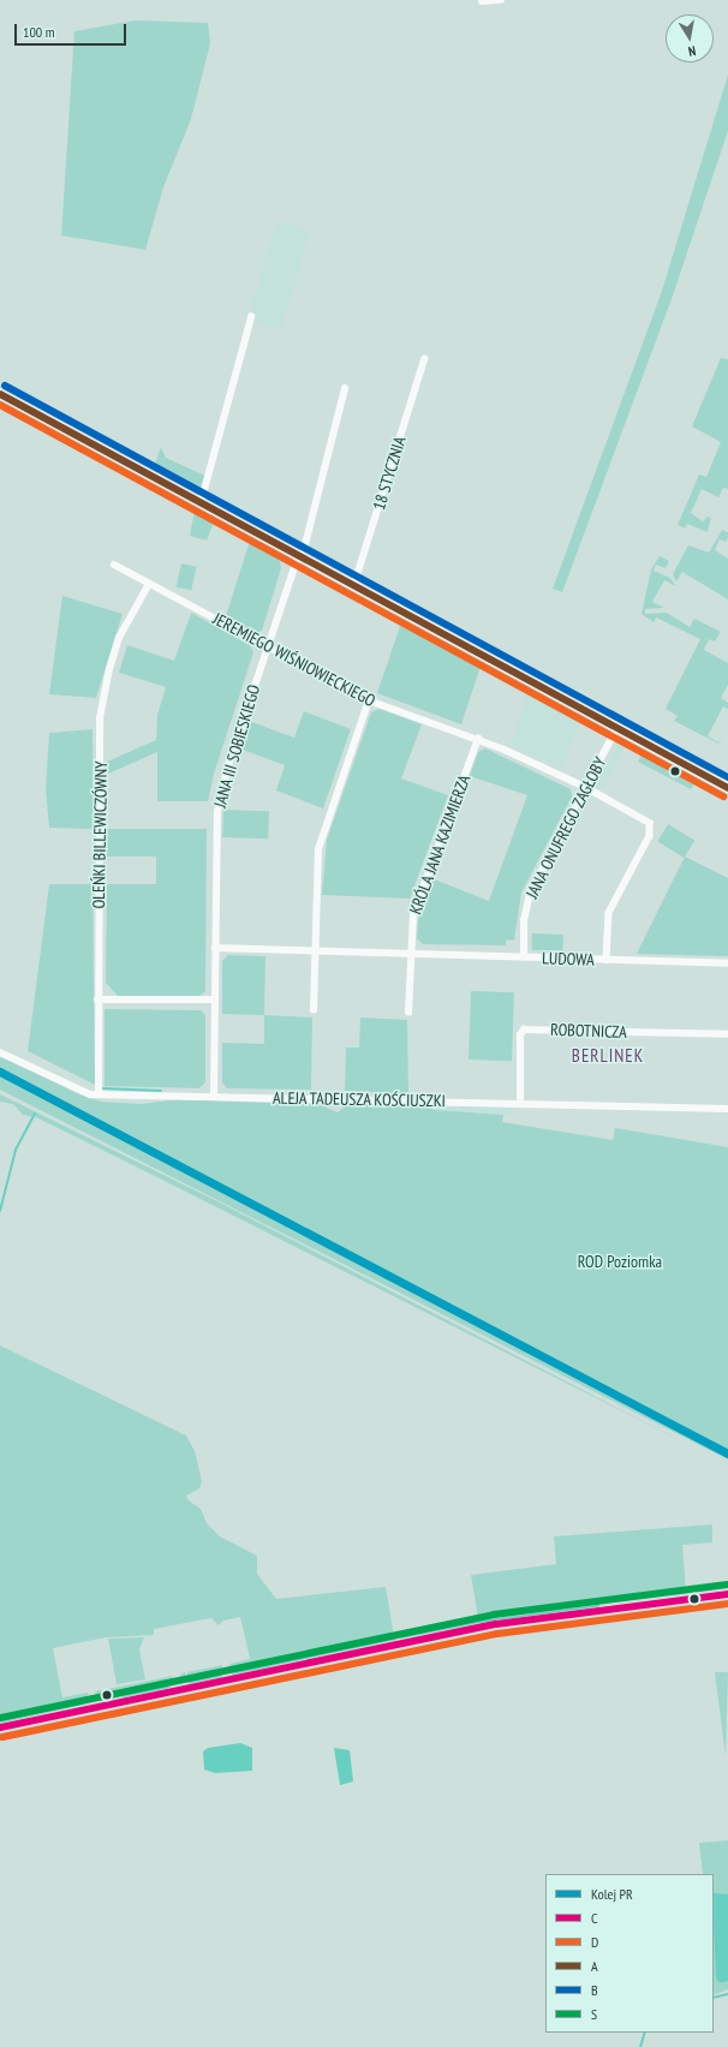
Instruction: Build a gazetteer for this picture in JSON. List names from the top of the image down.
{
  "streets": {
    "street": [
      "18 STYCZNIA",
      "JEREMIEGO WIŚNIOWIECKIEGO",
      "JANA III SOBIESKIEGO",
      "JANA ONUFREGO ZAGŁOBY",
      "OLEŃKI BILLEWICZÓWNY",
      "KRÓLA JANA KAZIMIERZA",
      "LUDOWA",
      "ROBOTNICZA",
      "ALEJA TADEUSZA KOŚCIUSZKI"
    ]
  },
  "crossings": [
    ["JEREMIEGO WIŚNIOWIECKIEGO", "JANA III SOBIESKIEGO"],
    ["JEREMIEGO WIŚNIOWIECKIEGO", "JANA ONUFREGO ZAGŁOBY"],
    ["JEREMIEGO WIŚNIOWIECKIEGO", "OLEŃKI BILLEWICZÓWNY"],
    ["JEREMIEGO WIŚNIOWIECKIEGO", "KRÓLA JANA KAZIMIERZA"],
    ["JEREMIEGO WIŚNIOWIECKIEGO", "LUDOWA"],
    ["JANA III SOBIESKIEGO", "LUDOWA"],
    ["JANA III SOBIESKIEGO", "ALEJA TADEUSZA KOŚCIUSZKI"],
    ["JANA ONUFREGO ZAGŁOBY", "LUDOWA"],
    ["OLEŃKI BILLEWICZÓWNY", "ALEJA TADEUSZA KOŚCIUSZKI"],
    ["KRÓLA JANA KAZIMIERZA", "LUDOWA"],
    ["ROBOTNICZA", "ALEJA TADEUSZA KOŚCIUSZKI"]
  ],
  "districts": ["BERLINEK"],
  "parks": ["ROD Poziomka"],
  "lines": [
    "transit line B",
    "transit line A",
    "transit line D",
    "rail line PR",
    "transit line S",
    "transit line C"
  ],
  "legend": [
    "Kolej PR",
    "C",
    "D",
    "A",
    "B",
    "S"
  ],
  "scale_bar": "100 m",
  "north": "bottom"
}
